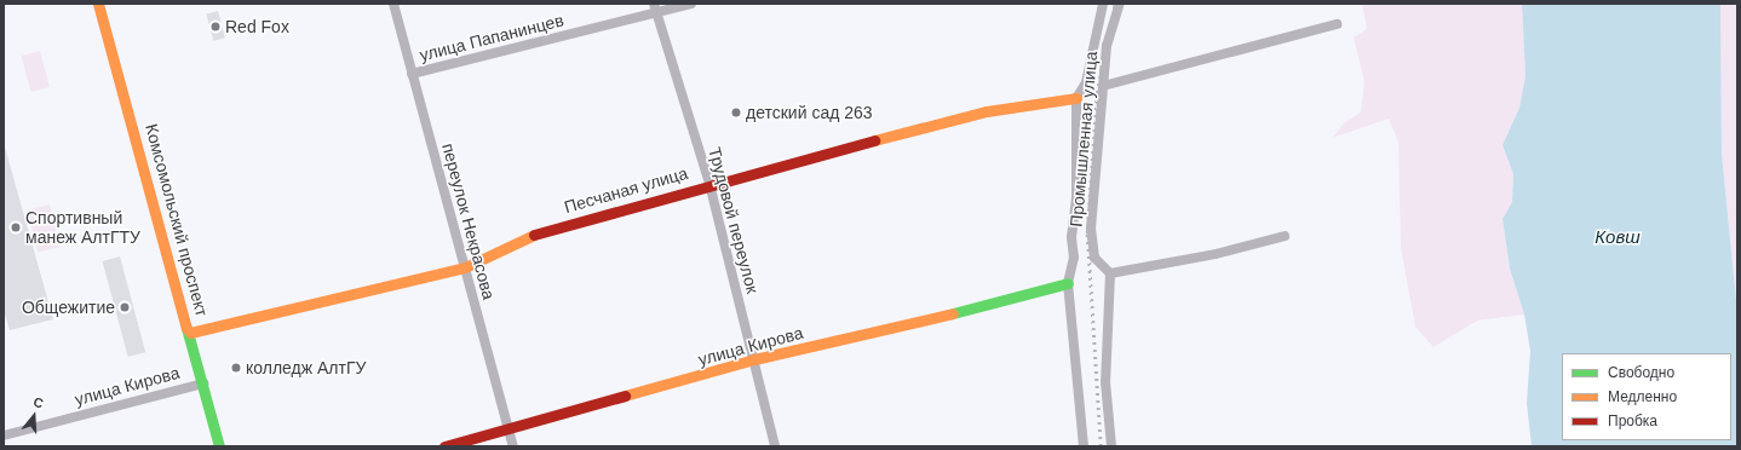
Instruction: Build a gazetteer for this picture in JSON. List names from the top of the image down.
{
  "streets": {
    "street": [
      "улица Папанинцев",
      "Промышленная улица",
      "Песчаная улица",
      "Комсомольский проспект",
      "Трудовой переулок",
      "переулок Некрасова",
      "улица Кирова"
    ]
  },
  "crossings": [
    ["улица Папанинцев", "Трудовой переулок"],
    ["улица Папанинцев", "переулок Некрасова"],
    ["Промышленная улица", "Песчаная улица"],
    ["Песчаная улица", "Комсомольский проспект"],
    ["Песчаная улица", "Трудовой переулок"],
    ["Песчаная улица", "переулок Некрасова"],
    ["Комсомольский проспект", "улица Кирова"],
    ["Трудовой переулок", "улица Кирова"],
    ["переулок Некрасова", "улица Кирова"]
  ],
  "water": ["Ковш"],
  "places": [
    "Red Fox",
    "детский сад 263",
    "Спортивный манеж АлтГТУ",
    "Общежитие",
    "колледж АлтГУ"
  ],
  "legend": ["Свободно", "Медленно", "Пробка"],
  "north": "top"
}
